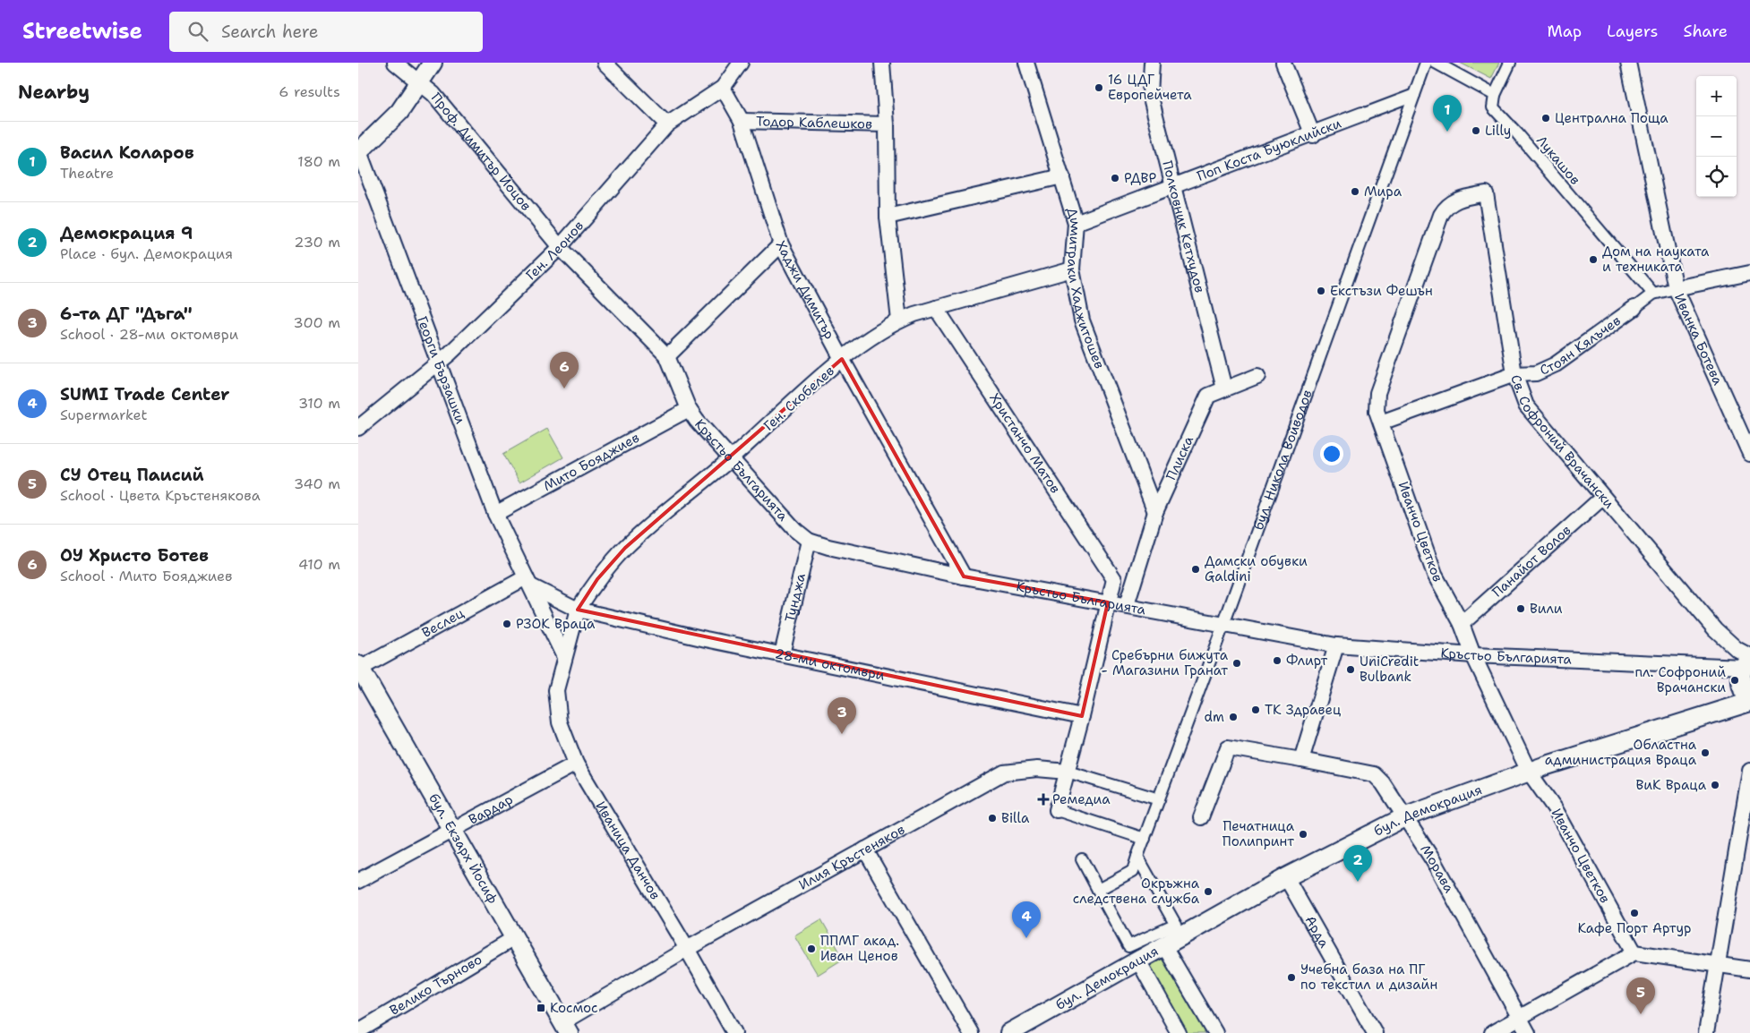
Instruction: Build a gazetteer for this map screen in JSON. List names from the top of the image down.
{
  "streets": {
    "street": [
      "Тодор Каблешков",
      "Поп Коста Буюклийски",
      "Проф. Димитър Йоцов",
      "Лукашов",
      "Полковник Кетхудов",
      "Ген. Леонов",
      "Димитраки Хаджитошев",
      "Хаджи Димитър",
      "Иванка Ботева",
      "Стоян Кялъчев",
      "Георги Бързашки",
      "Ген. Скобелев",
      "Св. Софроний Врачански",
      "Христанчо Матов",
      "Плиска",
      "бул. Никола Войводов",
      "Мито Бояджиев",
      "Кръстьо Българията",
      "Иванчо Цветков",
      "Панайот Волов",
      "Тунджа",
      "Веслец",
      "28-ми октомври",
      "Вардар",
      "бул. Демокрация",
      "бул. Екзарх Йосиф",
      "Иваница Данчов",
      "Илия Кръстеняков",
      "Морава",
      "Арда",
      "Велико Търново"
    ]
  },
  "crossings": [
    ["Тодор Каблешков", "Хаджи Димитър"],
    ["Поп Коста Буюклийски", "Полковник Кетхудов"],
    ["Поп Коста Буюклийски", "Димитраки Хаджитошев"],
    ["Проф. Димитър Йоцов", "Ген. Леонов"],
    ["Проф. Димитър Йоцов", "Кръстьо Българията"],
    ["Лукашов", "Стоян Кялъчев"],
    ["Полковник Кетхудов", "Плиска"],
    ["Ген. Леонов", "Хаджи Димитър"],
    ["Ген. Леонов", "Георги Бързашки"],
    ["Ген. Леонов", "Кръстьо Българията"],
    ["Димитраки Хаджитошев", "Ген. Скобелев"],
    ["Димитраки Хаджитошев", "Плиска"],
    ["Хаджи Димитър", "Ген. Скобелев"],
    ["Хаджи Димитър", "Кръстьо Българията"],
    ["Иванка Ботева", "Стоян Кялъчев"],
    ["Стоян Кялъчев", "Св. Софроний Врачански"],
    ["Стоян Кялъчев", "Иванчо Цветков"],
    ["Георги Бързашки", "Ген. Скобелев"],
    ["Георги Бързашки", "Мито Бояджиев"],
    ["Георги Бързашки", "Веслец"],
    ["Георги Бързашки", "28-ми октомври"],
    ["Георги Бързашки", "Иваница Данчов"],
    ["Ген. Скобелев", "Христанчо Матов"],
    ["Ген. Скобелев", "Кръстьо Българията"],
    ["Ген. Скобелев", "28-ми октомври"],
    ["Ген. Скобелев", "Иваница Данчов"],
    ["Св. Софроний Врачански", "Кръстьо Българията"],
    ["Св. Софроний Врачански", "Иванчо Цветков"],
    ["Св. Софроний Врачански", "Панайот Волов"],
    ["Христанчо Матов", "Плиска"],
    ["Христанчо Матов", "Кръстьо Българията"],
    ["Плиска", "Кръстьо Българията"],
    ["бул. Никола Войводов", "Кръстьо Българията"],
    ["бул. Никола Войводов", "Илия Кръстеняков"],
    ["Мито Бояджиев", "Кръстьо Българията"],
    ["Кръстьо Българията", "Иванчо Цветков"],
    ["Кръстьо Българията", "Тунджа"],
    ["Иванчо Цветков", "Панайот Волов"],
    ["Иванчо Цветков", "бул. Демокрация"],
    ["Тунджа", "28-ми октомври"],
    ["Веслец", "28-ми октомври"],
    ["Веслец", "бул. Екзарх Йосиф"],
    ["Вардар", "бул. Екзарх Йосиф"],
    ["Вардар", "Иваница Данчов"],
    ["бул. Демокрация", "Морава"],
    ["бул. Демокрация", "Арда"],
    ["бул. Екзарх Йосиф", "Илия Кръстеняков"],
    ["бул. Екзарх Йосиф", "Велико Търново"],
    ["Иваница Данчов", "Илия Кръстеняков"]
  ],
  "places": {
    "other": [
      "16 ЦДГ Европейчета",
      "Централна Поща",
      "Lilly",
      "РДВР",
      "Мира",
      "Дом на науката и техниката",
      "Екстъзи Фешън",
      "Дамски обувки Galdini",
      "Вили",
      "РЗОК Враца",
      "Флирт",
      "Сребърни бижута - Магазини Гранат",
      "UniCredit Bulbank",
      "пл. Софроний Врачански",
      "ТК Здравец",
      "dm",
      "Областна администрация Враца",
      "ВиК Враца",
      "Billa",
      "Печатница Полипринт",
      "Окръжна следствена служба",
      "Кафе Порт Артур",
      "ППМГ акад. Иван Ценов",
      "Учебна база на ПГ по текстил и дизайн"
    ],
    "health": ["Ремедиа"],
    "transit": ["Космос"]
  },
  "page": {
    "header": "Streetwise",
    "search": "Search here",
    "nav": ["Map", "Layers", "Share"],
    "heading": ["Nearby", "6 results"],
    "map_buttons": ["+", "−"],
    "pins": [
      "1",
      "6",
      "3",
      "2",
      "4",
      "5"
    ],
    "list": [
      {
        "mark": "1",
        "name": "Васил Коларов",
        "note": "Theatre",
        "value": "180 m"
      },
      {
        "mark": "2",
        "name": "Демокрация 9",
        "note": "Place · бул. Демокрация",
        "value": "230 m"
      },
      {
        "mark": "3",
        "name": "6-та ДГ \"Дъга\"",
        "note": "School · 28-ми октомври",
        "value": "300 m"
      },
      {
        "mark": "4",
        "name": "SUMI Trade Center",
        "note": "Supermarket",
        "value": "310 m"
      },
      {
        "mark": "5",
        "name": "СУ Отец Паисий",
        "note": "School · Цвета Кръстенякова",
        "value": "340 m"
      },
      {
        "mark": "6",
        "name": "ОУ Христо Ботев",
        "note": "School · Мито Бояджиев",
        "value": "410 m"
      }
    ]
  }
}
